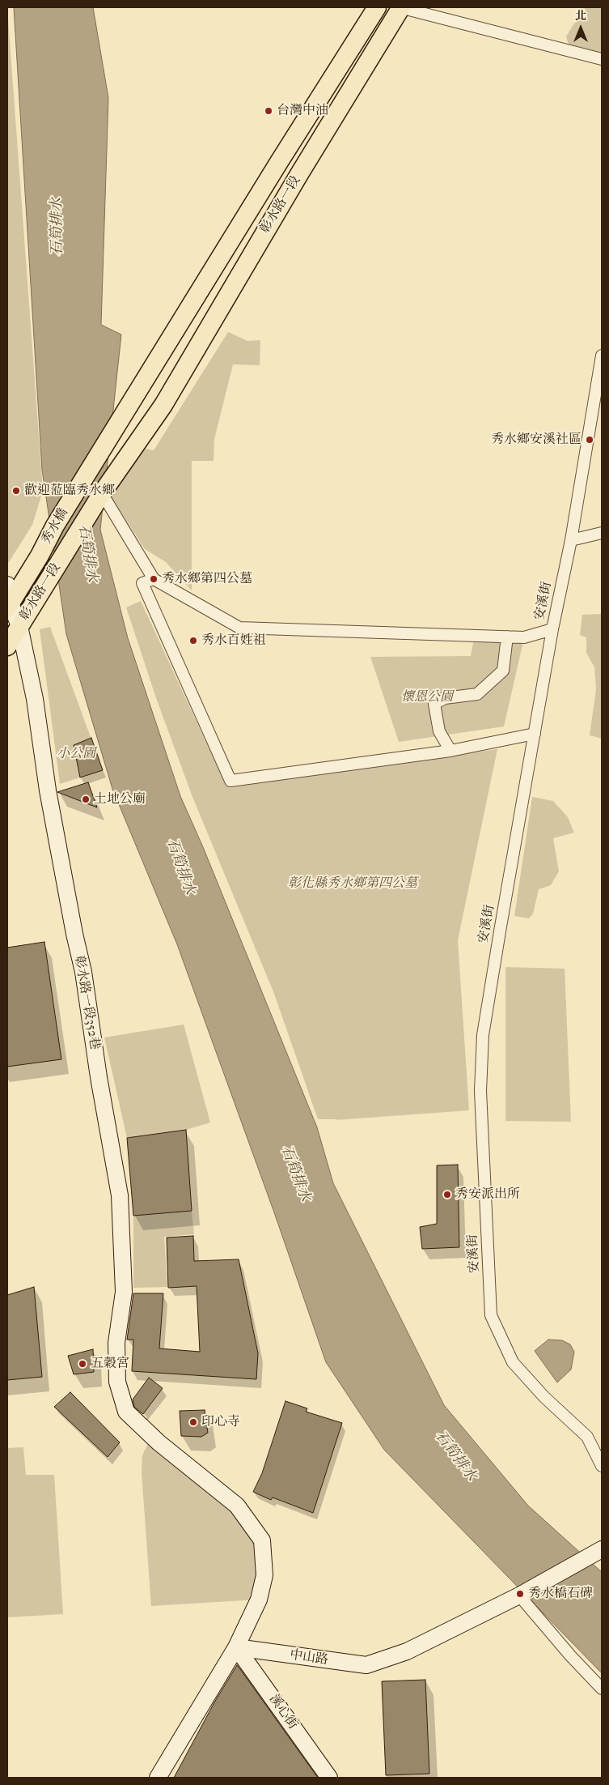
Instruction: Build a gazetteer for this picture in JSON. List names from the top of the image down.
{
  "streets": {
    "main road": ["彰水路一段", "秀水橋"],
    "street": [
      "安溪街",
      "彰水路一段352巷",
      "中山路",
      "溪心街"
    ]
  },
  "crossings": [
    ["彰水路一段", "秀水橋"],
    ["彰水路一段", "彰水路一段352巷"],
    ["秀水橋", "彰水路一段352巷"],
    ["彰水路一段352巷", "中山路"],
    ["彰水路一段352巷", "溪心街"],
    ["中山路", "溪心街"]
  ],
  "water": ["石筍排水"],
  "parks": ["懷恩公園", "小公園", "彰化縣秀水鄉第四公墓"],
  "places": [
    "台灣中油",
    "秀水鄉安溪社區",
    "歡迎蒞臨秀水鄉",
    "秀水鄉第四公墓",
    "秀水百姓祖",
    "土地公廟",
    "秀安派出所",
    "五穀宮",
    "印心寺",
    "秀水橋石碑"
  ],
  "north": "top"
}
